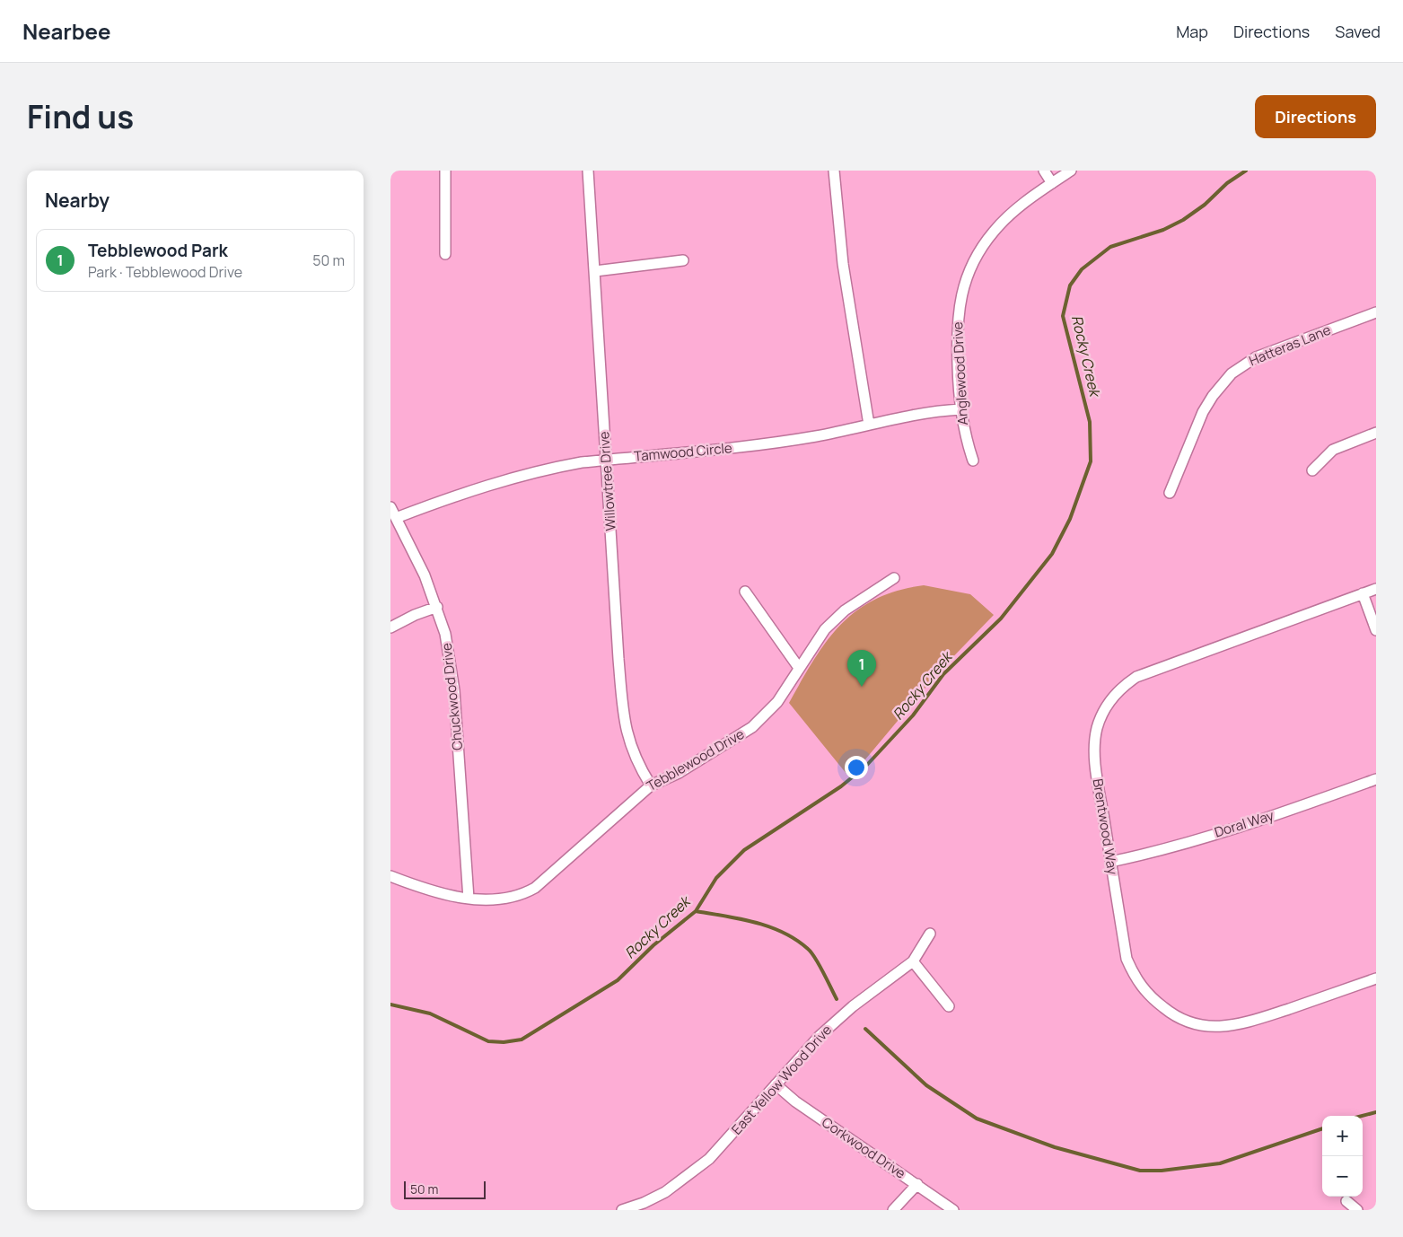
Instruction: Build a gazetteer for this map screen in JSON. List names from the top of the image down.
{
  "streets": {
    "street": [
      "Hatteras Lane",
      "Anglewood Drive",
      "Tamwood Circle",
      "Willowtree Drive",
      "Chuckwood Drive",
      "Tebblewood Drive",
      "Doral Way",
      "Brentwood Way",
      "East Yellow Wood Drive",
      "Corkwood Drive"
    ]
  },
  "crossings": [
    ["Anglewood Drive", "Tamwood Circle"],
    ["Tamwood Circle", "Willowtree Drive"],
    ["Tamwood Circle", "Chuckwood Drive"],
    ["Willowtree Drive", "Tebblewood Drive"],
    ["Chuckwood Drive", "Tebblewood Drive"],
    ["Doral Way", "Brentwood Way"],
    ["East Yellow Wood Drive", "Corkwood Drive"]
  ],
  "water": ["Rocky Creek"],
  "scale_bar": "50 m",
  "page": {
    "header": "Nearbee",
    "nav": ["Map", "Directions", "Saved"],
    "title": "Find us",
    "buttons": "Directions",
    "heading": "Nearby",
    "list": [
      {
        "mark": "1",
        "name": "Tebblewood Park",
        "note": "Park · Tebblewood Drive",
        "value": "50 m"
      }
    ],
    "pins": "1",
    "map_buttons": ["+", "−"],
    "scale": "50 m"
  }
}
